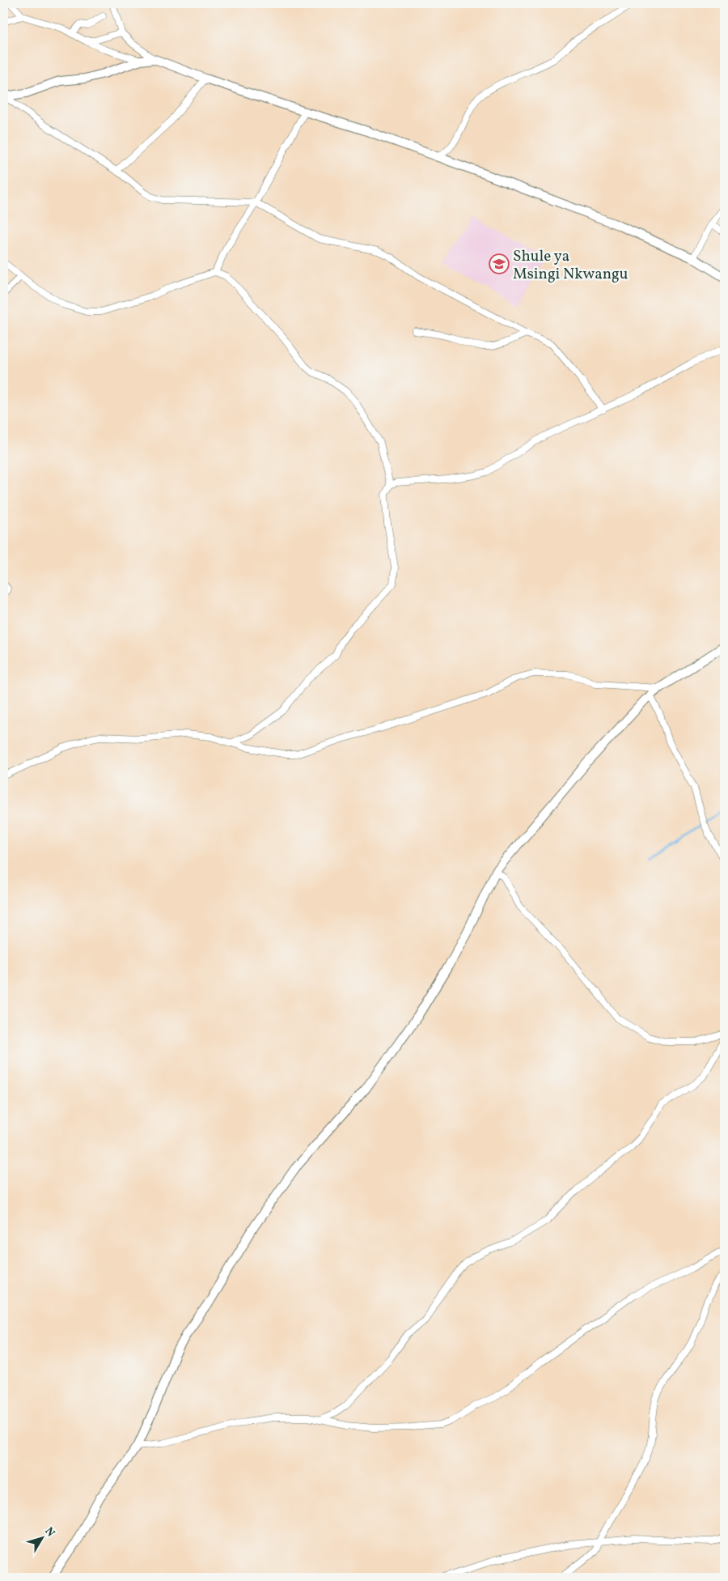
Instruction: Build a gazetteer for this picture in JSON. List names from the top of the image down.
{
  "places": {
    "school or university": ["Shule ya Msingi Nkwangu"]
  },
  "north": "top right"
}
